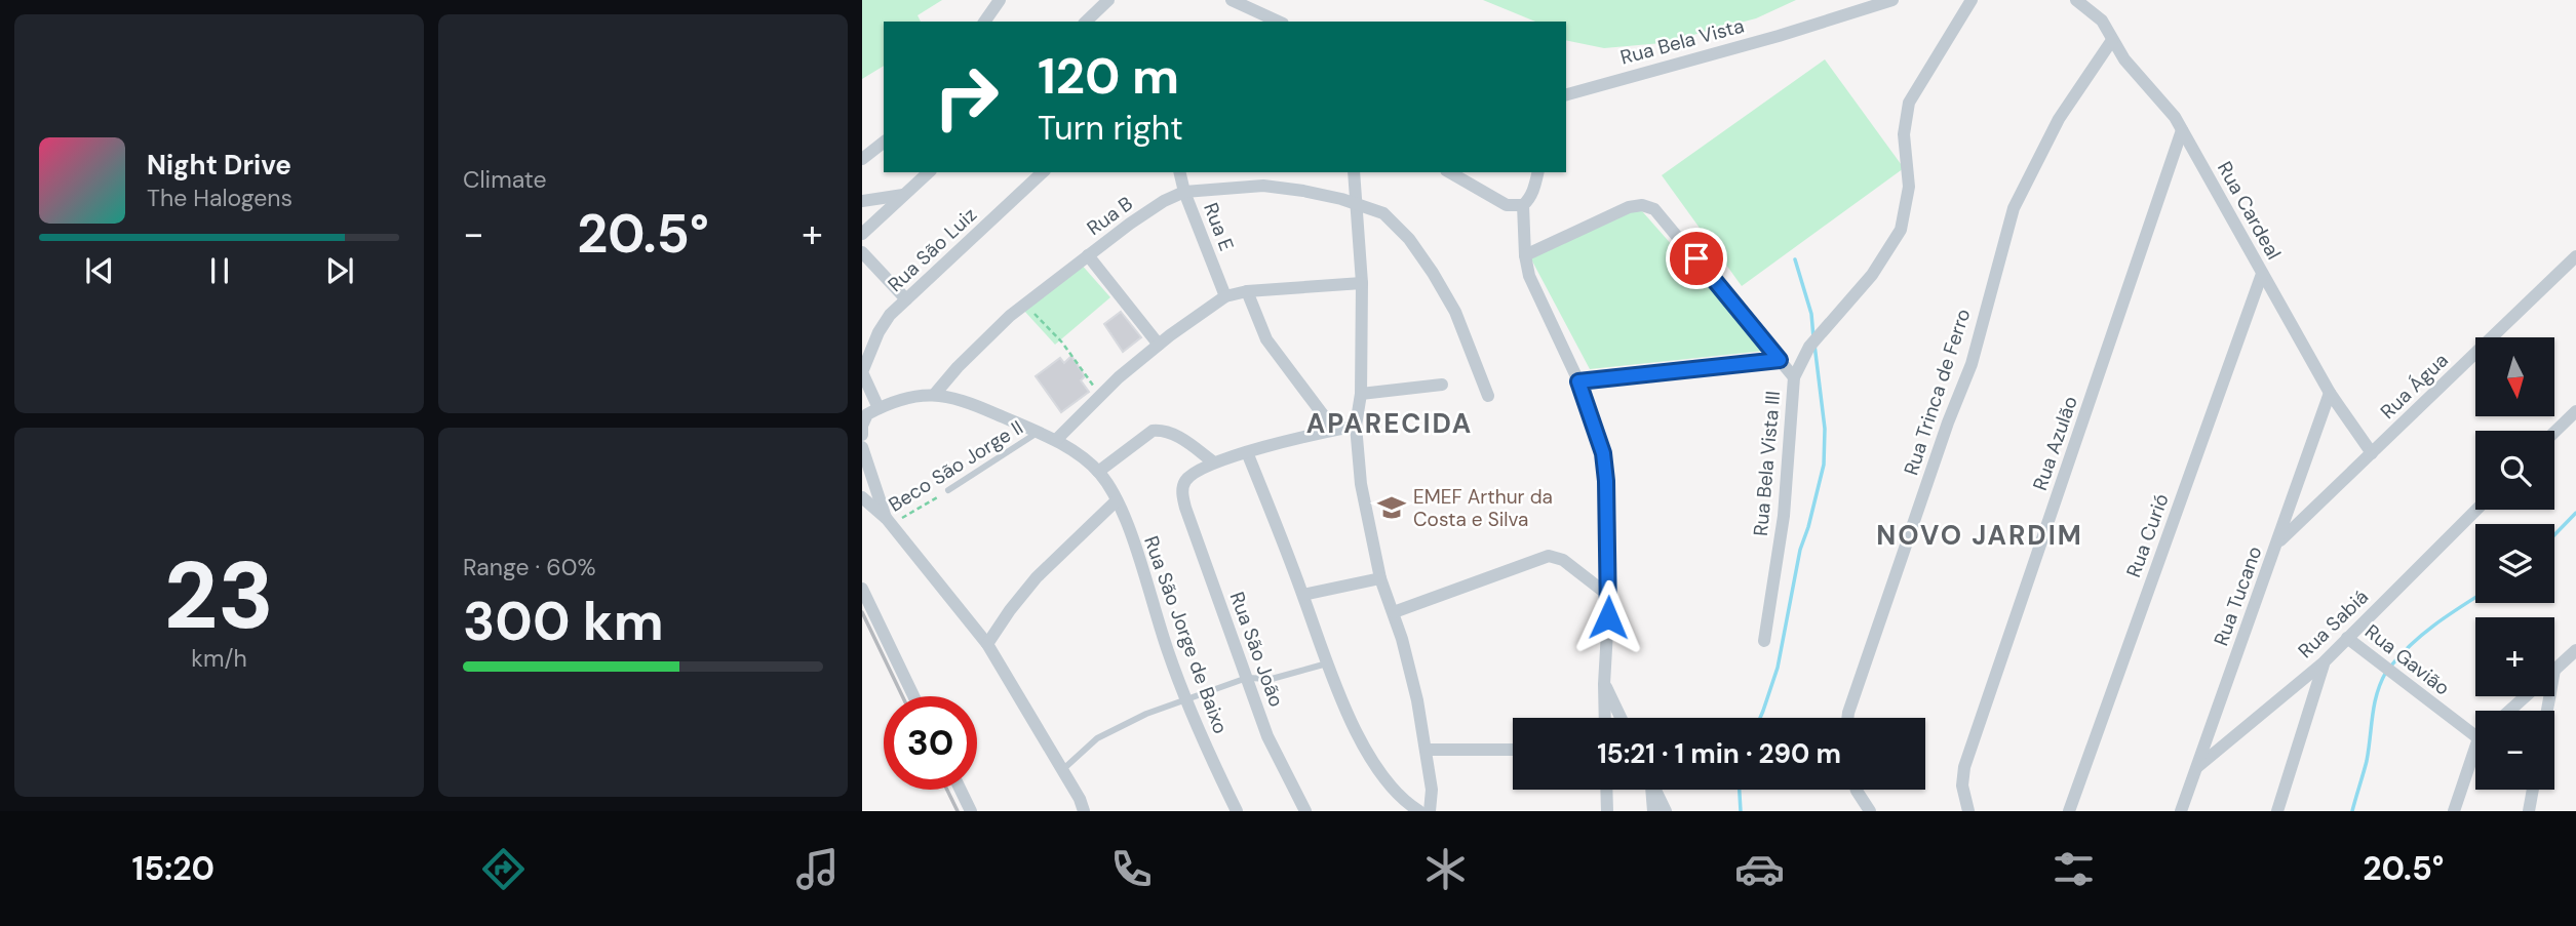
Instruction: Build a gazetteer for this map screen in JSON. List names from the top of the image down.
{
  "streets": {
    "street": [
      "Rua Bela Vista",
      "Rua Cardeal",
      "Rua B",
      "Rua E",
      "Rua São Luiz",
      "Rua Água",
      "Rua Trinca de Ferro",
      "Rua Azulão",
      "Rua Bela Vista III",
      "Rua Curió",
      "Rua Tucano",
      "Rua Sabiá",
      "Rua São Jorge de Baixo",
      "Rua São João",
      "Rua Gavião"
    ],
    "lane": ["Beco São Jorge II"]
  },
  "crossings": [
    ["Rua Cardeal", "Rua Água"],
    ["Rua Cardeal", "Rua Trinca de Ferro"],
    ["Rua Cardeal", "Rua Azulão"],
    ["Rua Cardeal", "Rua Curió"],
    ["Rua Cardeal", "Rua Tucano"],
    ["Rua B", "Rua E"],
    ["Rua B", "Rua São Jorge de Baixo"],
    ["Rua Água", "Rua Tucano"],
    ["Beco São Jorge II", "Rua São Jorge de Baixo"],
    ["Rua Tucano", "Rua Sabiá"],
    ["Rua Sabiá", "Rua Gavião"]
  ],
  "districts": ["APARECIDA", "NOVO JARDIM"],
  "places": {
    "school or university": ["EMEF Arthur da Costa e Silva"]
  },
  "north": "bottom",
  "page": {
    "tile": [
      "Climate",
      ["23", "km/h"],
      ["Range · 60%", "300 km"]
    ],
    "turn": ["120 m", "Turn right"],
    "song": ["Night Drive", "The Halogens"],
    "heat": ["−", "20.5°", "+"],
    "map_buttons": ["+", "−"],
    "limit": "30",
    "trip": "15:21 · 1 min · 290 m",
    "tabs": ["15:20", "20.5°"]
  }
}
